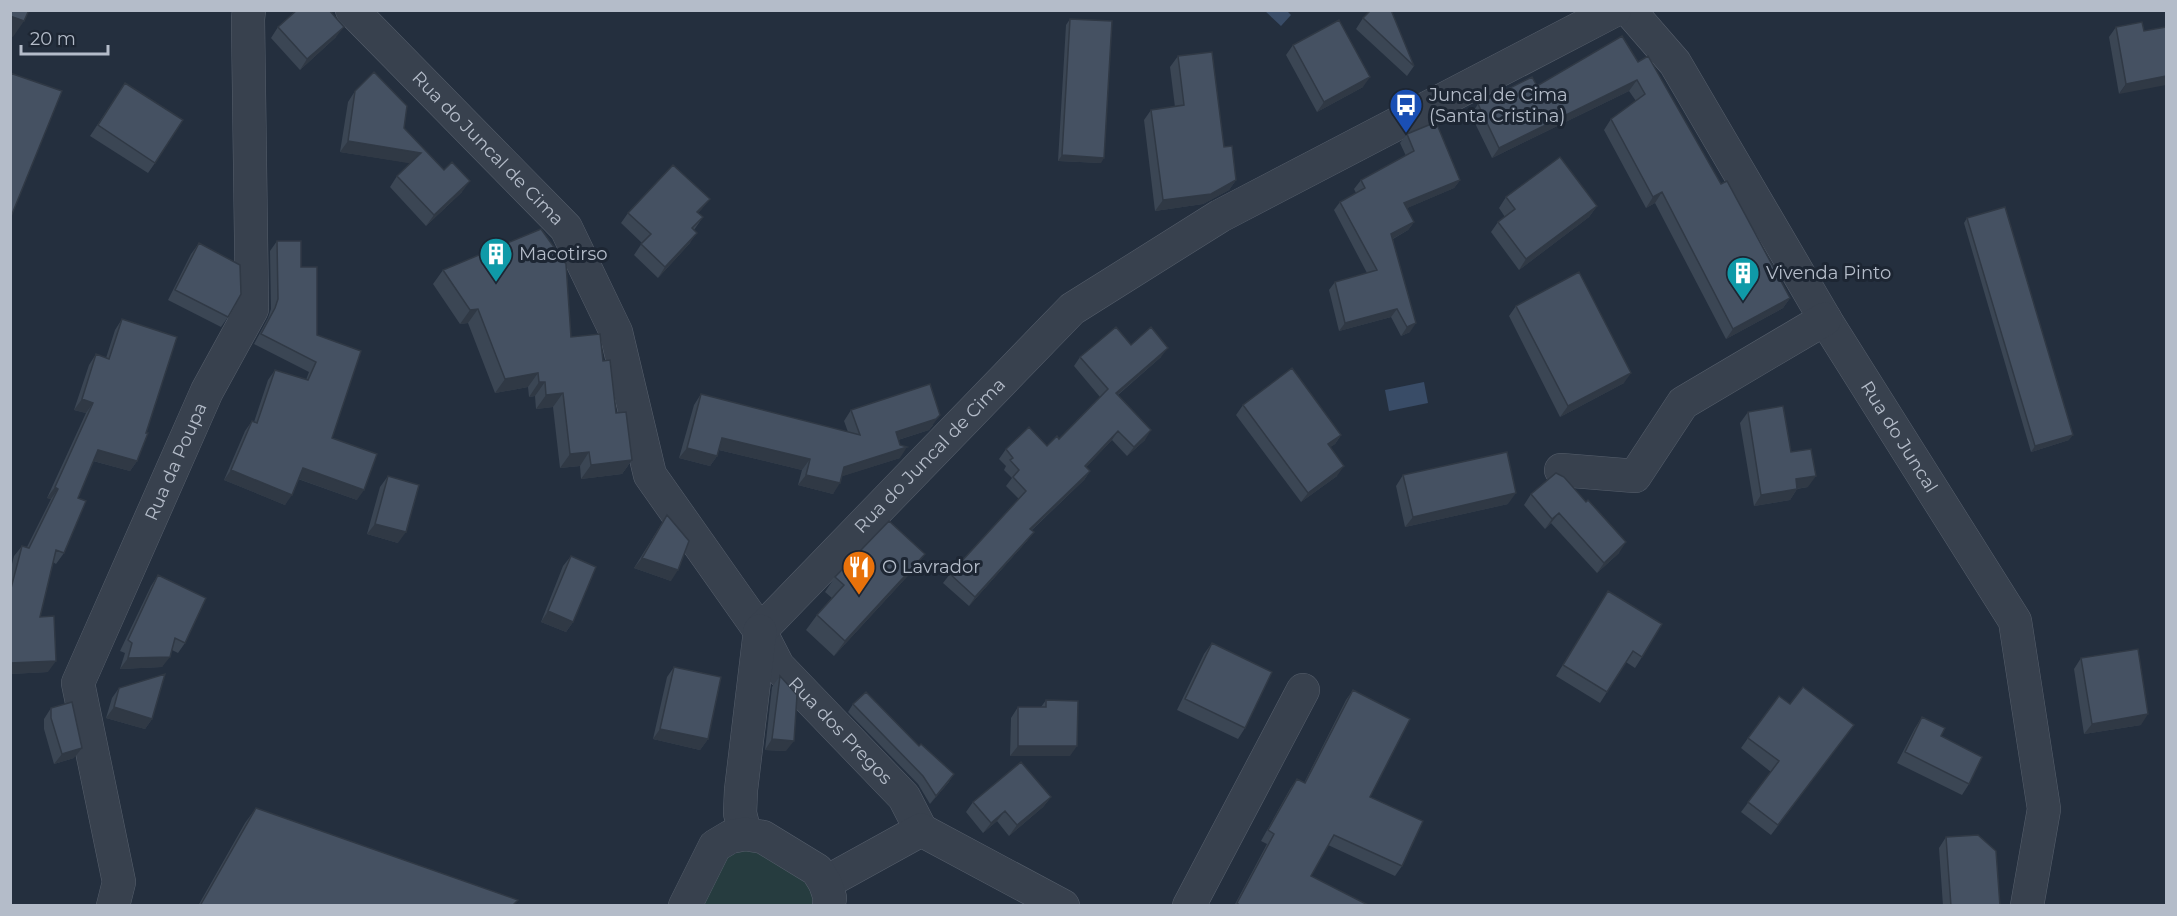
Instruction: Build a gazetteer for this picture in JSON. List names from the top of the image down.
{
  "streets": {
    "street": [
      "Rua do Juncal de Cima",
      "Rua do Juncal",
      "Rua da Poupa",
      "Rua dos Pregos"
    ]
  },
  "crossings": [
    ["Rua do Juncal de Cima", "Rua dos Pregos"]
  ],
  "places": {
    "bus stop": ["Juncal de Cima (Santa Cristina)"],
    "building": ["Macotirso", "Vivenda Pinto"],
    "restaurant": ["O Lavrador"]
  },
  "scale_bar": "20 m"
}
